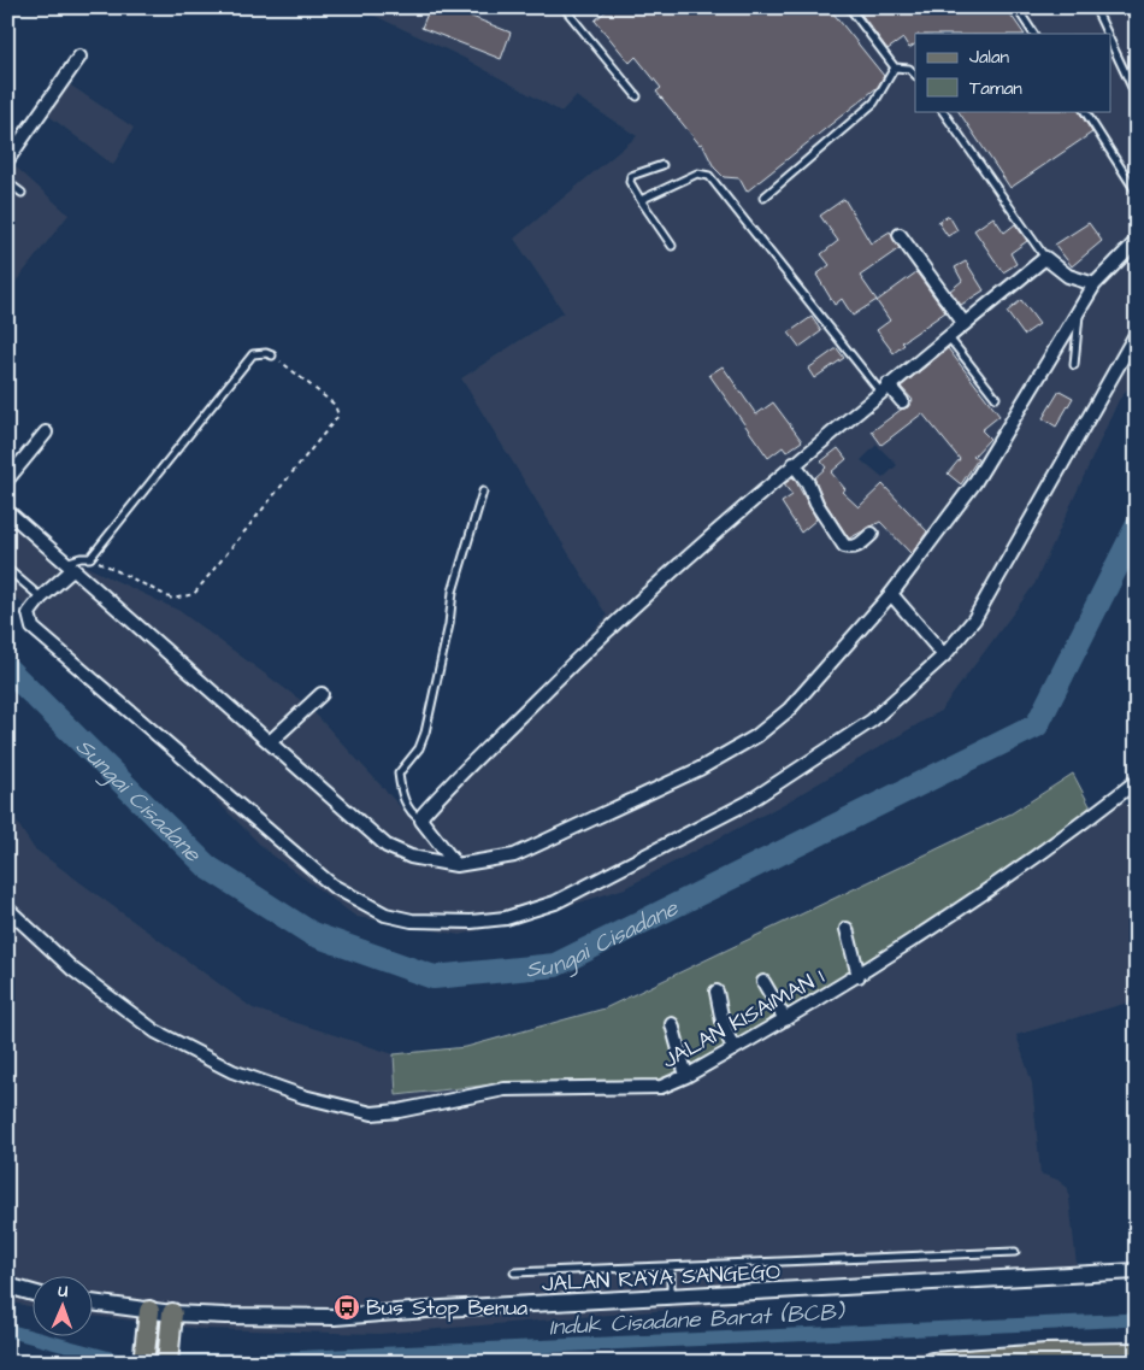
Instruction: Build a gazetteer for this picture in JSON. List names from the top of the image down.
{
  "streets": {
    "street": ["JALAN KISAIMAN 1", "JALAN RAYA SANGEGO"]
  },
  "water": ["Sungai Cisadane", "Induk Cisadane Barat (BCB)"],
  "places": {
    "bus stop": ["Bus Stop Benua"]
  },
  "legend": ["Jalan", "Taman"],
  "north": "top"
}
